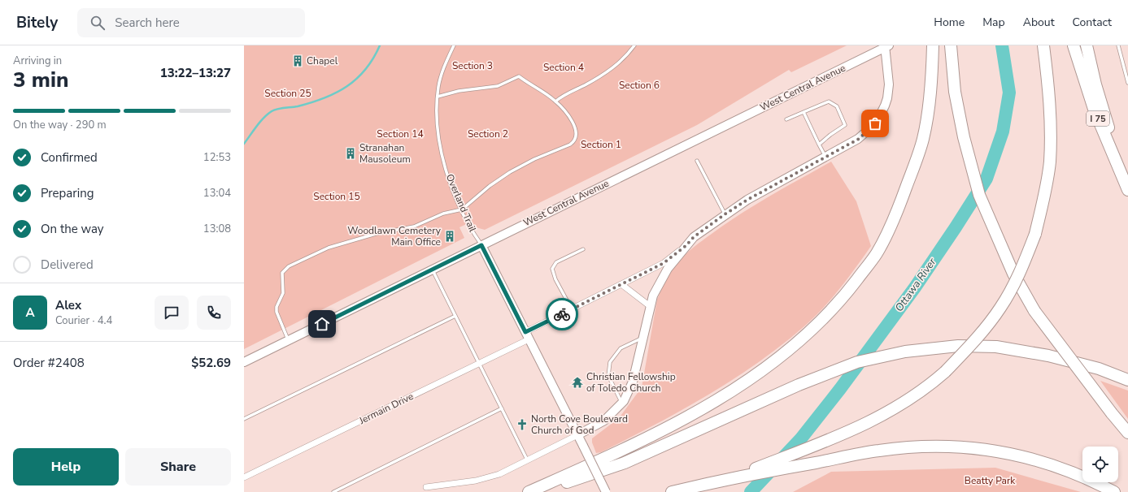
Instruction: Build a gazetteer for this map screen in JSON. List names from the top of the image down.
{
  "streets": {
    "highway": ["I 75"],
    "street": ["West Central Avenue", "Jermain Drive"],
    "lane": ["Overland Trail"]
  },
  "crossings": [
    ["West Central Avenue", "Overland Trail"]
  ],
  "water": ["Ottawa River"],
  "parks": [
    "Section 3",
    "Section 4",
    "Section 6",
    "Section 25",
    "Section 14",
    "Section 2",
    "Section 1",
    "Section 15",
    "Beatty Park"
  ],
  "places": {
    "building": ["Chapel", "Stranahan Mausoleum", "Woodlawn Cemetery Main Office"],
    "temple": ["Christian Fellowship of Toledo Church"],
    "church": ["North Cove Boulevard Church of God"]
  },
  "page": {
    "header": "Bitely",
    "search": "Search here",
    "nav": [
      "Home",
      "Map",
      "About",
      "Contact"
    ],
    "heading": ["3 min", "Arriving in", "13:22–13:27"],
    "panel": [
      "Alex",
      "Courier · 4.4",
      "Order #2408",
      "$52.69"
    ],
    "bar": "On the way · 290 m",
    "list": [
      ["Confirmed", "12:53"],
      ["Preparing", "13:04"],
      ["On the way", "13:08"],
      "Delivered"
    ],
    "round": "A",
    "buttons": ["Help", "Share"]
  }
}
